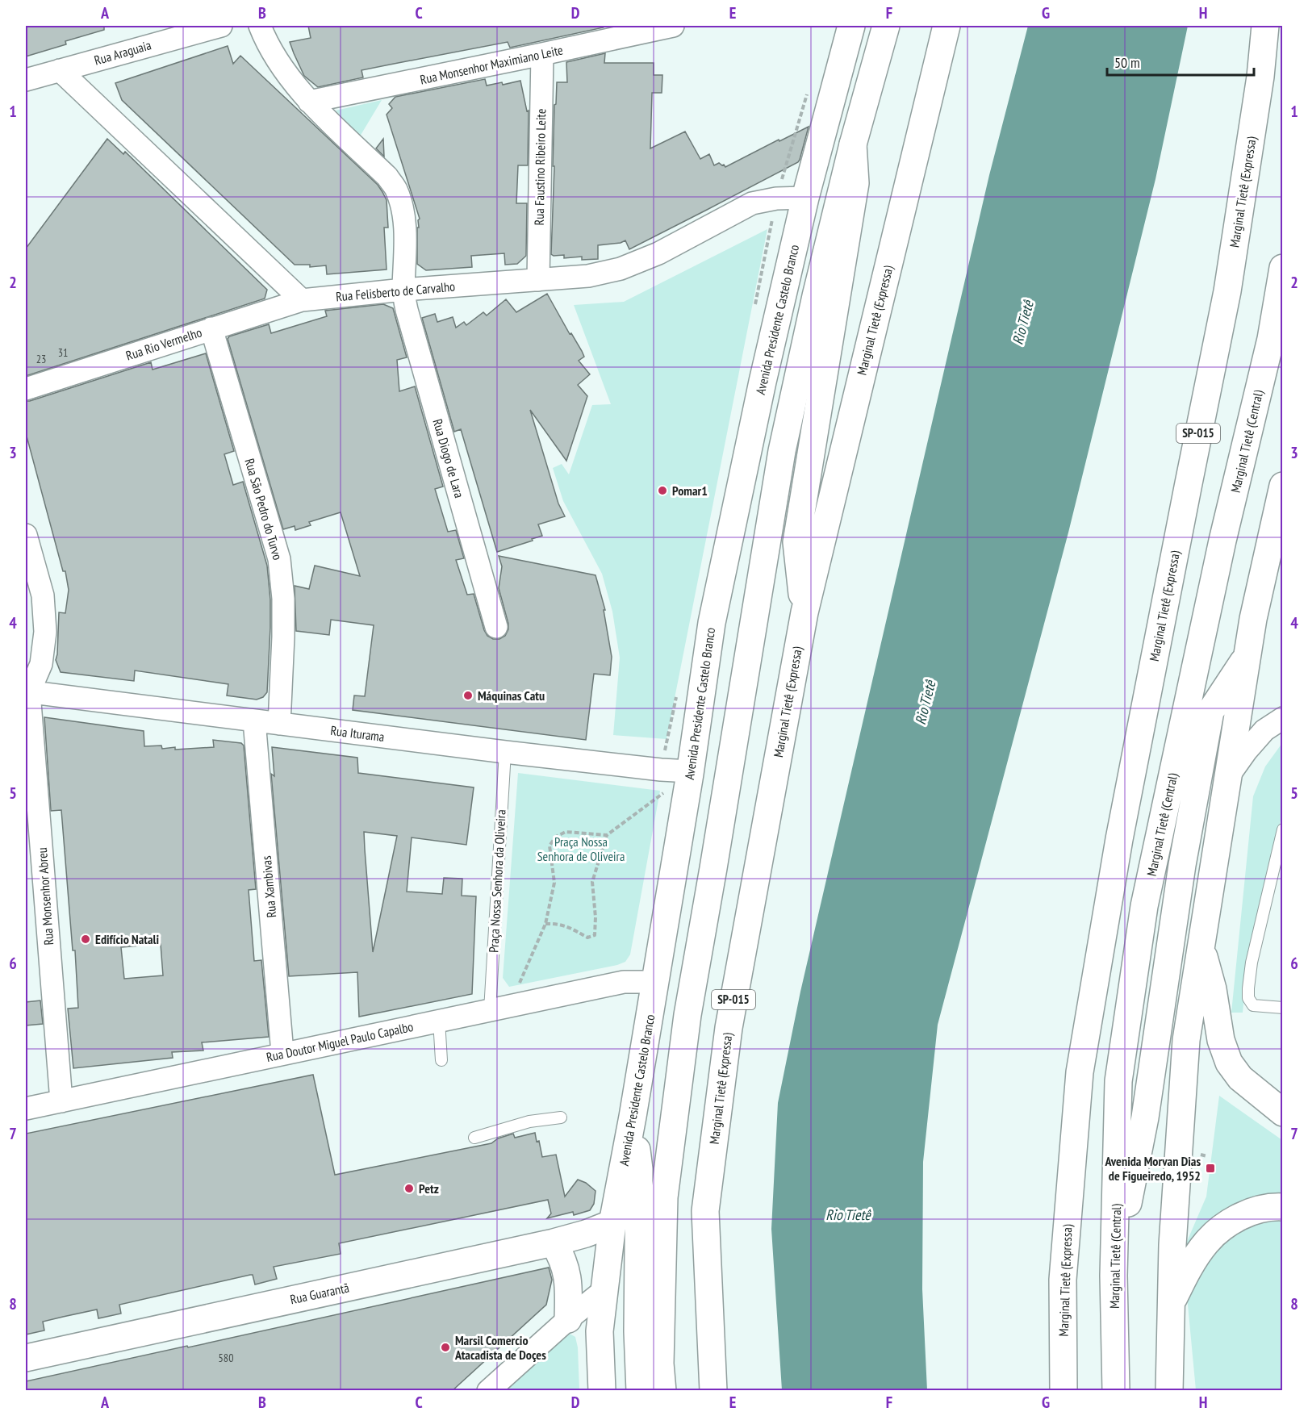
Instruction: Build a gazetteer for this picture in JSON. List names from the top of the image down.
{
  "streets": {
    "main road": [
      "Marginal Tietê (Expressa)",
      "Avenida Presidente Castelo Branco",
      "SP-015",
      "Marginal Tietê (Central)",
      "Rua Guarantã"
    ],
    "street": [
      "Rua Araguaia",
      "Rua Monsenhor Maximiano Leite",
      "Rua Faustino Ribeiro Leite",
      "Rua Felisberto de Carvalho",
      "Rua Rio Vermelho",
      "Rua Diogo de Lara",
      "Rua São Pedro do Turvo",
      "Rua Iturama",
      "Rua Xambivas",
      "Rua Monsenhor Abreu",
      "Rua Doutor Miguel Paulo Capalbo"
    ],
    "lane": ["Praça Nossa Senhora da Oliveira"]
  },
  "crossings": [
    ["Rua Monsenhor Maximiano Leite", "Rua Faustino Ribeiro Leite"],
    ["Rua Monsenhor Maximiano Leite", "Rua Diogo de Lara"],
    ["Rua Faustino Ribeiro Leite", "Rua Felisberto de Carvalho"],
    ["Rua Felisberto de Carvalho", "Avenida Presidente Castelo Branco"],
    ["Rua Felisberto de Carvalho", "Rua Rio Vermelho"],
    ["Rua Felisberto de Carvalho", "Rua Diogo de Lara"],
    ["Avenida Presidente Castelo Branco", "Rua Iturama"],
    ["Avenida Presidente Castelo Branco", "Rua Doutor Miguel Paulo Capalbo"],
    ["Avenida Presidente Castelo Branco", "Rua Guarantã"],
    ["Rua Rio Vermelho", "Rua São Pedro do Turvo"],
    ["Rua São Pedro do Turvo", "Rua Iturama"],
    ["Rua Iturama", "Praça Nossa Senhora da Oliveira"],
    ["Rua Iturama", "Rua Xambivas"],
    ["Rua Iturama", "Rua Monsenhor Abreu"],
    ["Praça Nossa Senhora da Oliveira", "Rua Doutor Miguel Paulo Capalbo"],
    ["Rua Xambivas", "Rua Doutor Miguel Paulo Capalbo"],
    ["Rua Monsenhor Abreu", "Rua Doutor Miguel Paulo Capalbo"]
  ],
  "water": ["Rio Tietê"],
  "parks": ["Praça Nossa Senhora de Oliveira"],
  "places": {
    "other": [
      "Pomar1",
      "Máquinas Catu",
      "Edifício Natali",
      "Petz",
      "Marsil Comercio Atacadista de Doçes"
    ],
    "transit": ["Avenida Morvan Dias de Figueiredo, 1952"]
  },
  "house_numbers": ["31", "23", "580"],
  "scale_bar": "50 m",
  "grid": {
    "columns": [
      "A",
      "B",
      "C",
      "D",
      "E",
      "F",
      "G",
      "H"
    ],
    "rows": [
      "1",
      "2",
      "3",
      "4",
      "5",
      "6",
      "7",
      "8"
    ]
  }
}
